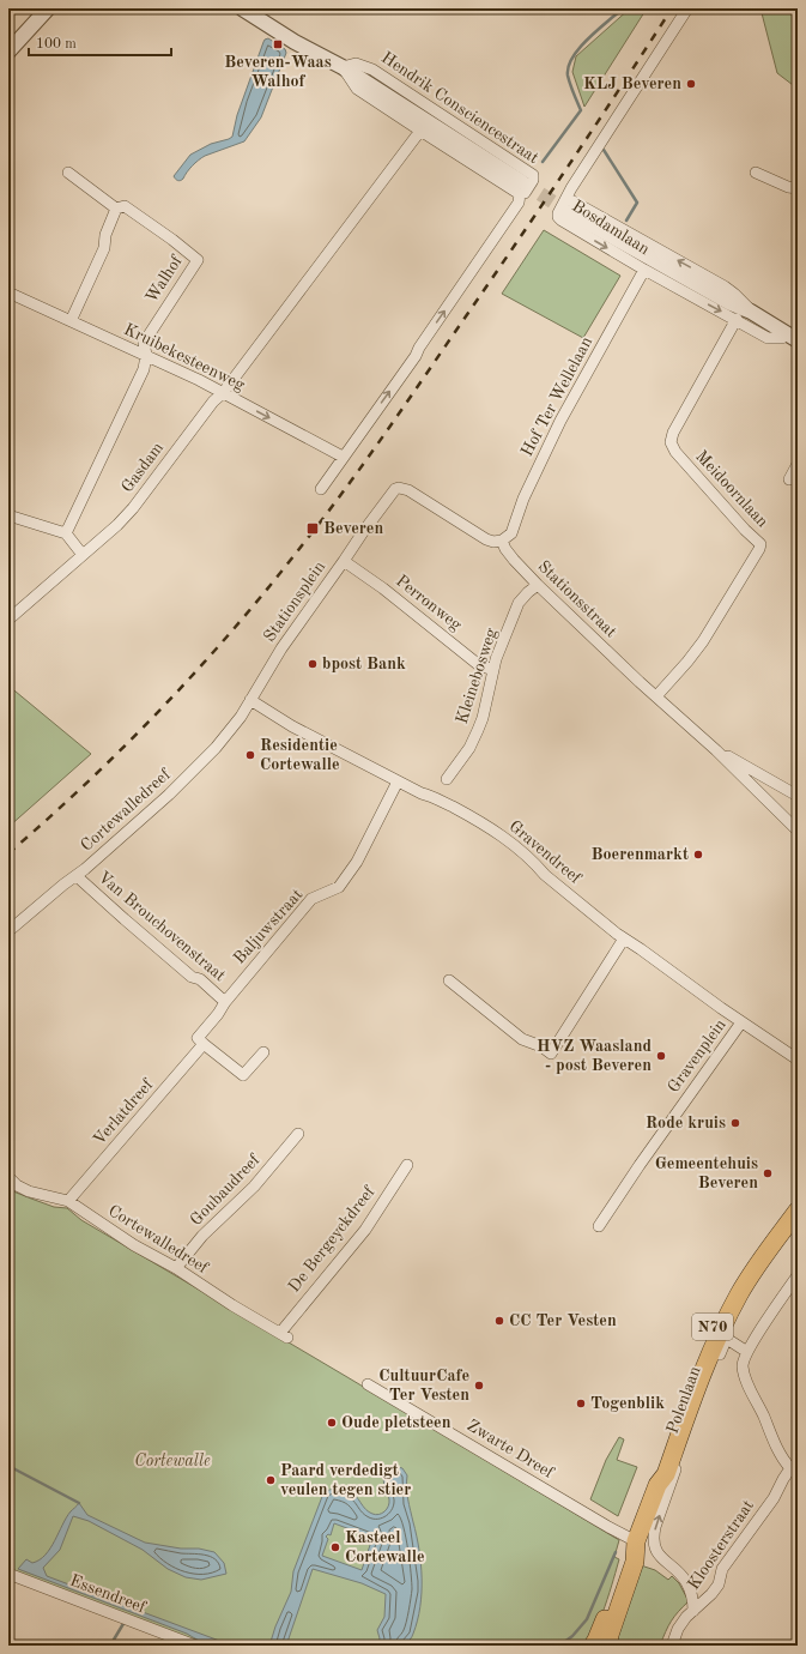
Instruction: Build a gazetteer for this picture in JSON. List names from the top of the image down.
{
  "streets": {
    "main road": ["N70", "Polenlaan"],
    "street": [
      "Hendrik Consciencestraat",
      "Bosdamlaan",
      "Walhof",
      "Kruibekesteenweg",
      "Hof Ter Wellelaan",
      "Gasdam",
      "Meidoornlaan",
      "Stationsstraat",
      "Stationsplein",
      "Perronweg",
      "Kleinebosweg",
      "Cortewalledreef",
      "Gravendreef",
      "Van Brouchovenstraat",
      "Baljuwstraat",
      "Gravenplein",
      "Verlatdreef",
      "Goubaudreef",
      "De Bergeyckdreef",
      "Zwarte Dreef",
      "Kloosterstraat",
      "Essendreef"
    ]
  },
  "crossings": [
    ["Bosdamlaan", "Hof Ter Wellelaan"],
    ["Bosdamlaan", "Meidoornlaan"],
    ["Walhof", "Kruibekesteenweg"],
    ["Kruibekesteenweg", "Gasdam"],
    ["Hof Ter Wellelaan", "Stationsstraat"],
    ["Hof Ter Wellelaan", "Stationsplein"],
    ["Meidoornlaan", "Stationsstraat"],
    ["Stationsstraat", "Stationsplein"],
    ["Stationsstraat", "Kleinebosweg"],
    ["Stationsplein", "Perronweg"],
    ["Stationsplein", "Cortewalledreef"],
    ["Stationsplein", "Gravendreef"],
    ["Perronweg", "Kleinebosweg"],
    ["Cortewalledreef", "Gravendreef"],
    ["Cortewalledreef", "Van Brouchovenstraat"],
    ["Cortewalledreef", "Verlatdreef"],
    ["Cortewalledreef", "Goubaudreef"],
    ["Cortewalledreef", "De Bergeyckdreef"],
    ["Gravendreef", "Baljuwstraat"],
    ["Gravendreef", "Gravenplein"],
    ["Van Brouchovenstraat", "Baljuwstraat"],
    ["Van Brouchovenstraat", "Verlatdreef"],
    ["Baljuwstraat", "Verlatdreef"],
    ["N70", "Polenlaan"],
    ["N70", "Zwarte Dreef"],
    ["Polenlaan", "Zwarte Dreef"],
    ["Polenlaan", "Kloosterstraat"]
  ],
  "one_way": ["Kruibekesteenweg"],
  "parks": ["Cortewalle"],
  "places": {
    "transit": ["Beveren-Waas Walhof", "Beveren"],
    "other": [
      "KLJ Beveren",
      "bpost Bank",
      "Residentie Cortewalle",
      "Boerenmarkt",
      "HVZ Waasland - post Beveren",
      "Rode kruis",
      "Gemeentehuis Beveren",
      "CC Ter Vesten",
      "CultuurCafe Ter Vesten",
      "Togenblik",
      "Oude pletsteen",
      "Paard verdedigt veulen tegen stier",
      "Kasteel Cortewalle"
    ]
  },
  "scale_bar": "100 m"
}
